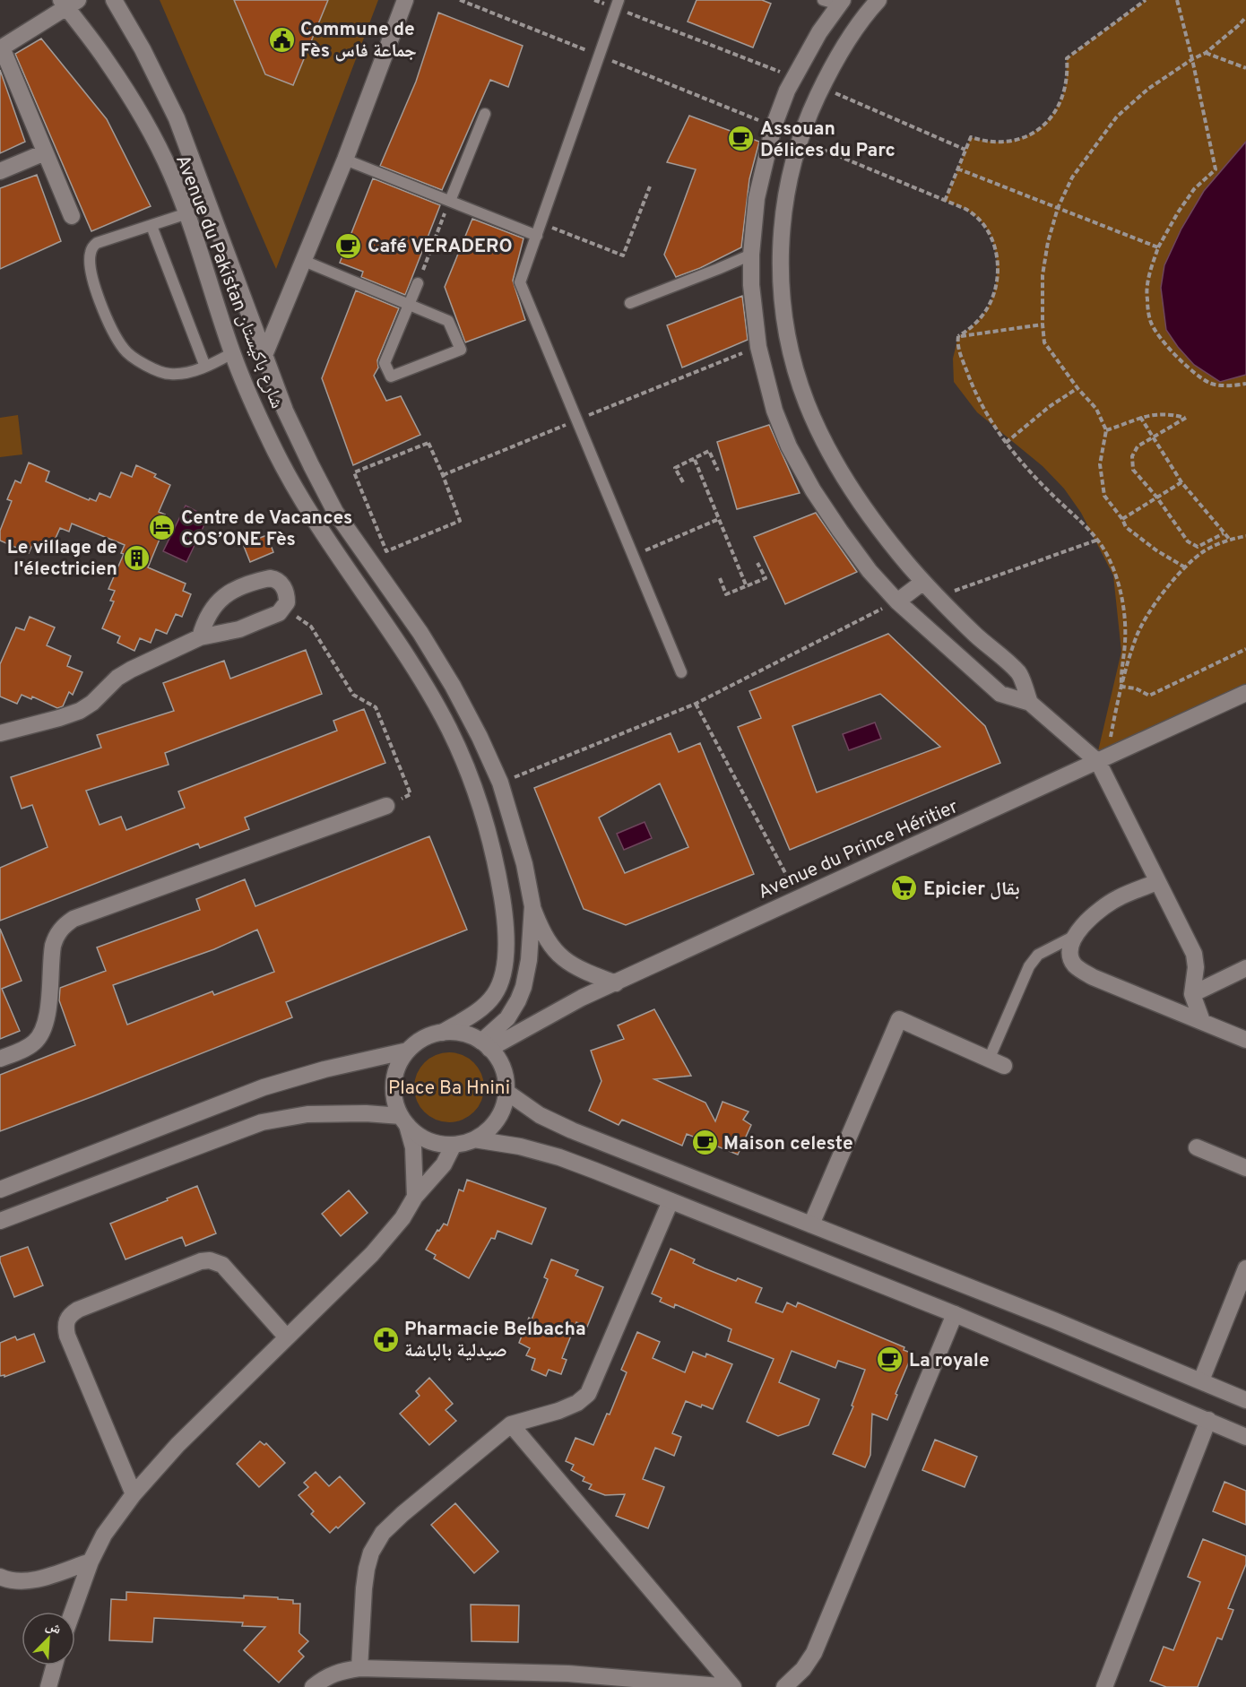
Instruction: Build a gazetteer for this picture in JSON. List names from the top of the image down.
{
  "streets": {
    "street": ["Avenue du Pakistan شارع باكيستان", "Avenue du Prince Héritier"]
  },
  "crossings": [
    ["Avenue du Pakistan شارع باكيستان", "Avenue du Prince Héritier"]
  ],
  "parks": ["Place Ba Hnini"],
  "places": {
    "public building": ["Commune de Fès جماعة فاس"],
    "cafe": [
      "Assouan Délices du Parc",
      "Café VERADERO",
      "Maison celeste",
      "La royale"
    ],
    "hotel": ["Centre de Vacances COS’ONE Fès"],
    "building": ["Le village de l'électricien"],
    "supermarket": ["Epicier بقال"],
    "pharmacy": ["Pharmacie Belbacha صيدلية بالباشة"]
  },
  "north": "top right"
}
